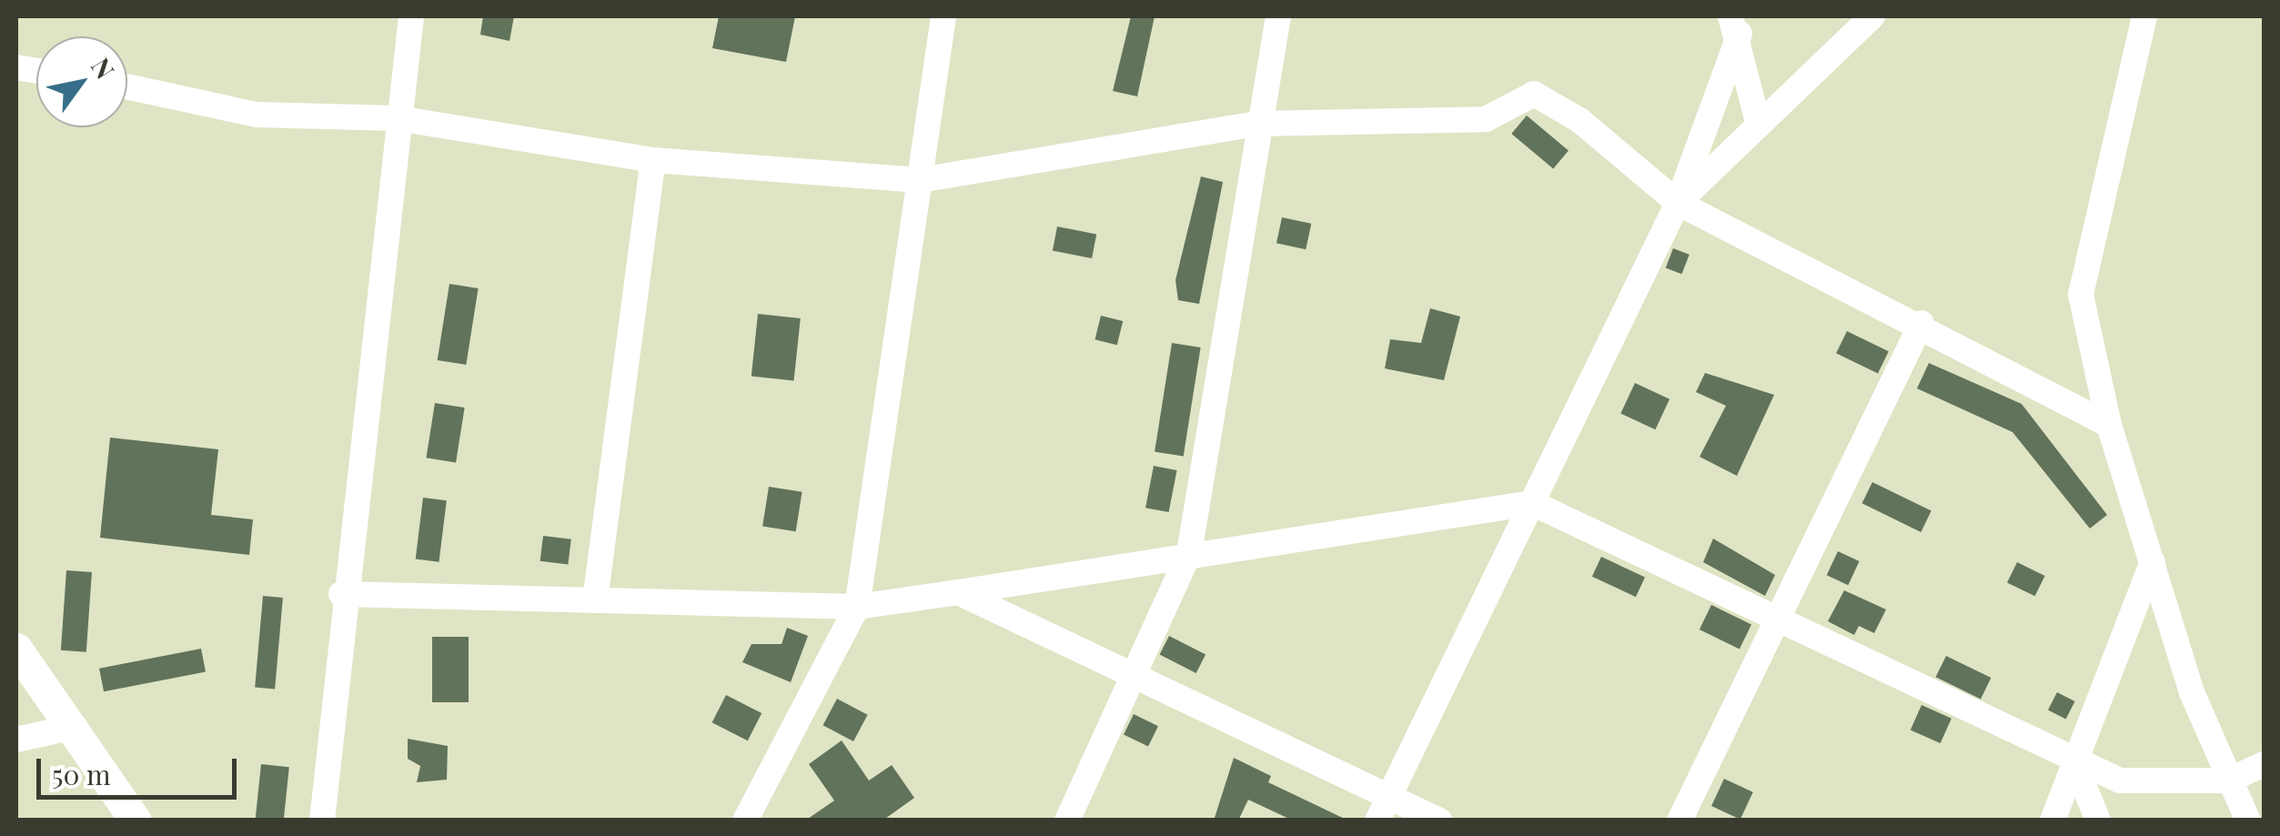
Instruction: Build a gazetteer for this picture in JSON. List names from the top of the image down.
{
  "scale_bar": "50 m",
  "north": "top right"
}
